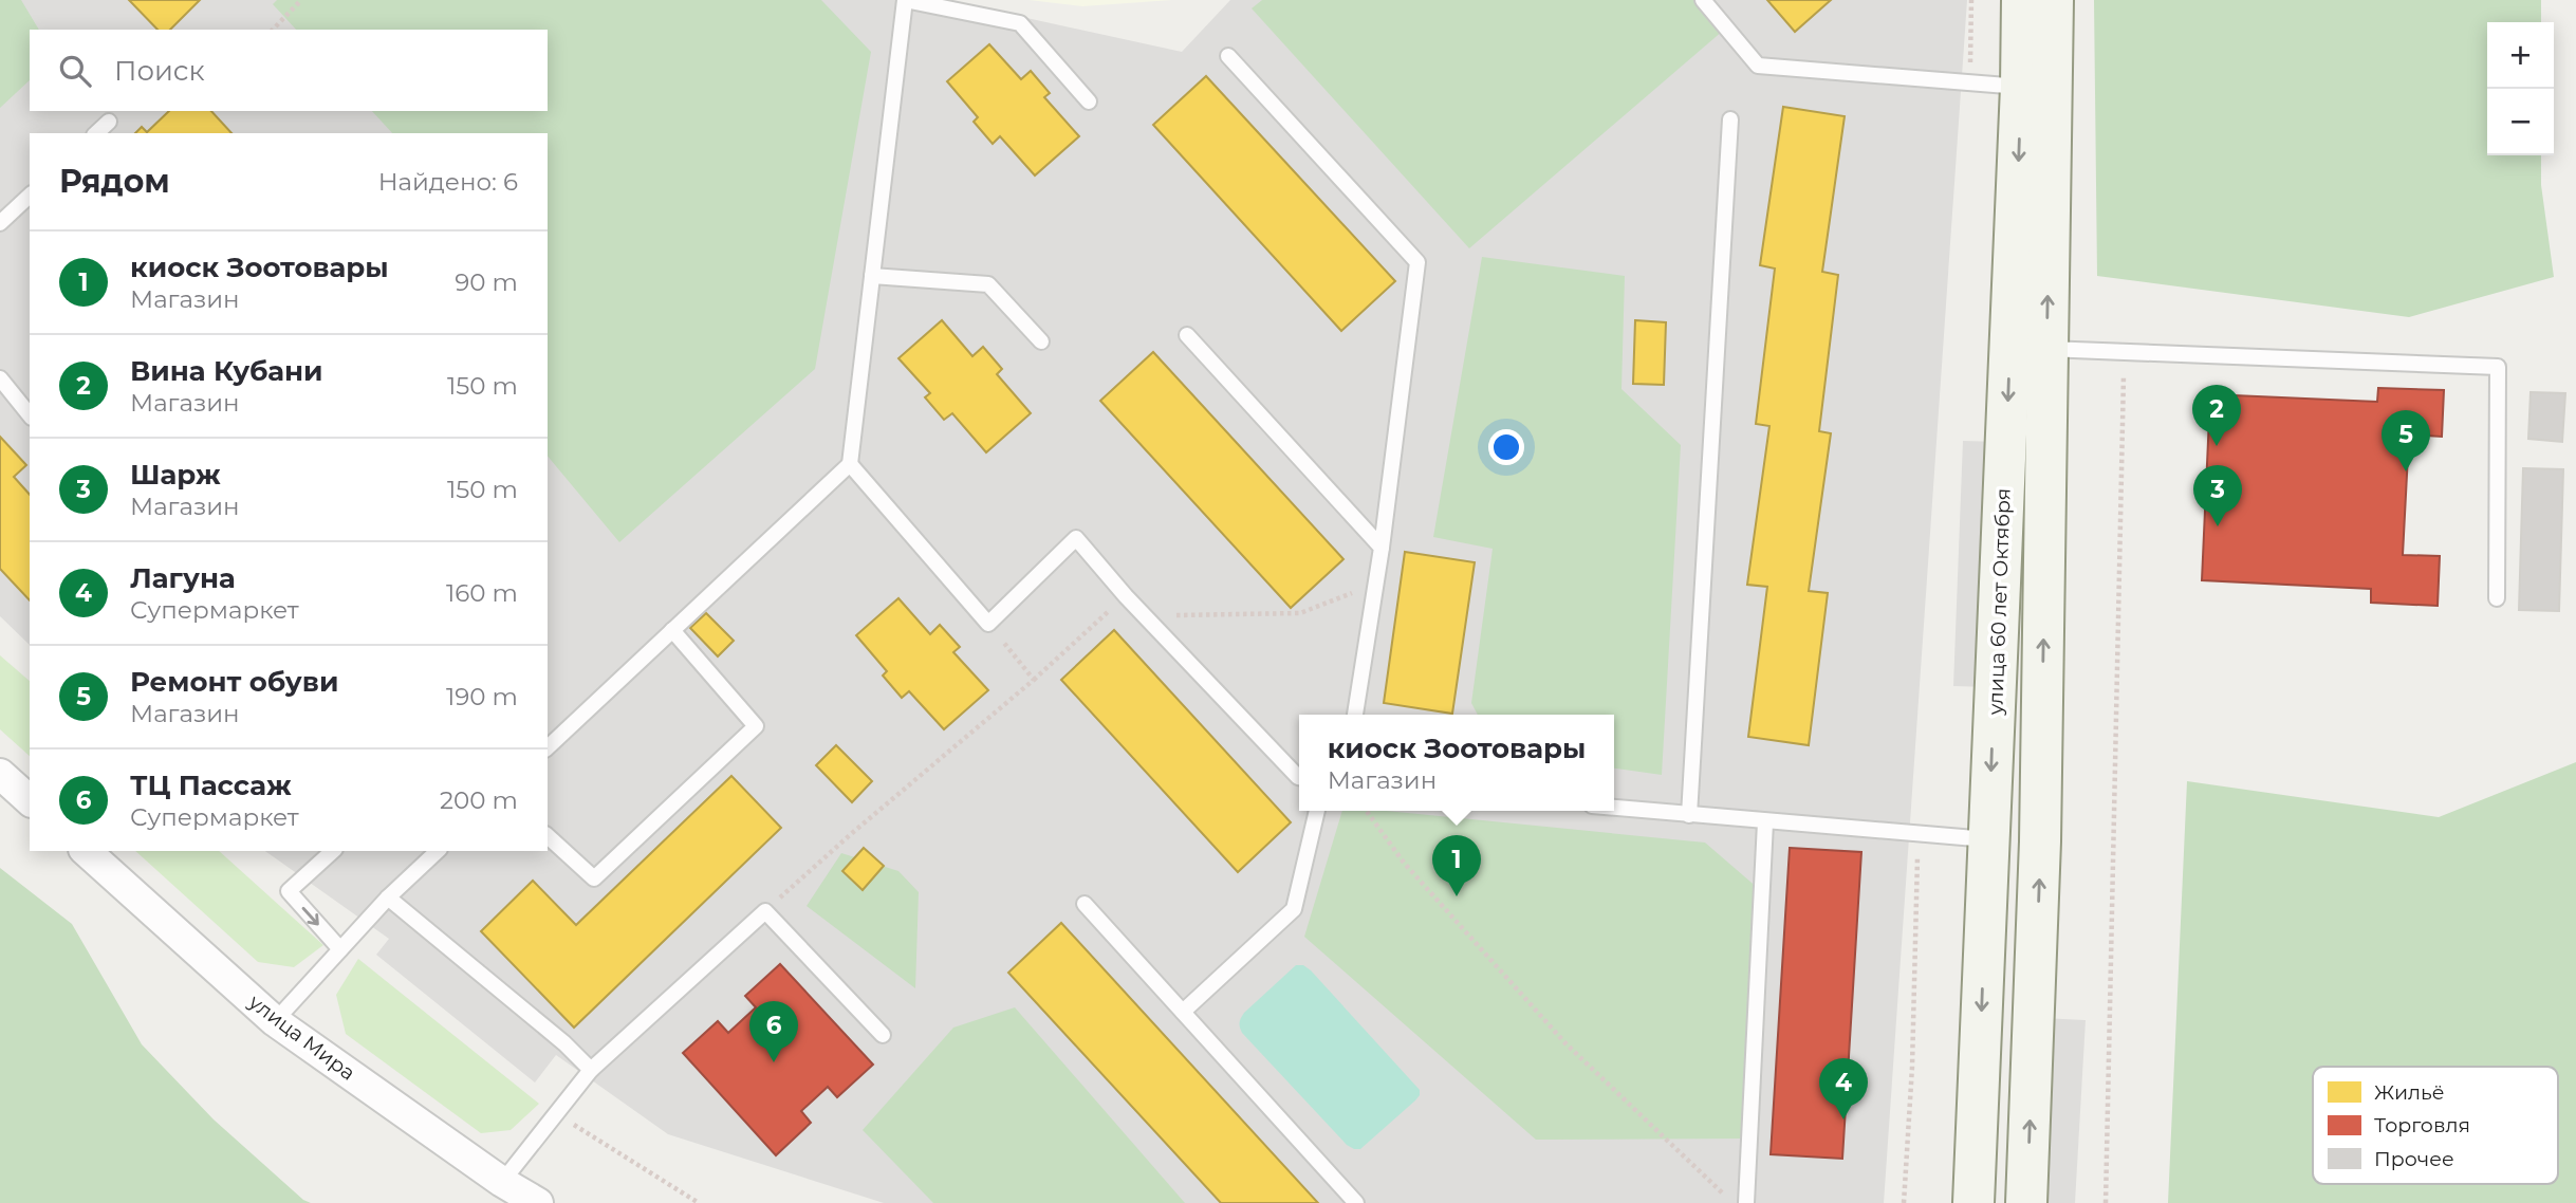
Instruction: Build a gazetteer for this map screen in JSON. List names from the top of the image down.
{
  "streets": {
    "main road": ["улица 60 лет Октября"],
    "street": ["улица Мира"]
  },
  "legend": ["Жильё", "Торговля", "Прочее"],
  "page": {
    "map_buttons": ["+", "−"],
    "search": "Поиск",
    "heading": ["Рядом", "Найдено: 6"],
    "list": [
      {
        "mark": "1",
        "name": "киоск Зоотовары",
        "note": "Магазин",
        "value": "90 m"
      },
      {
        "mark": "2",
        "name": "Вина Кубани",
        "note": "Магазин",
        "value": "150 m"
      },
      {
        "mark": "3",
        "name": "Шарж",
        "note": "Магазин",
        "value": "150 m"
      },
      {
        "mark": "4",
        "name": "Лагуна",
        "note": "Супермаркет",
        "value": "160 m"
      },
      {
        "mark": "5",
        "name": "Ремонт обуви",
        "note": "Магазин",
        "value": "190 m"
      },
      {
        "mark": "6",
        "name": "ТЦ Пассаж",
        "note": "Супермаркет",
        "value": "200 m"
      }
    ],
    "pins": [
      "2",
      "5",
      "3",
      "1",
      "6",
      "4"
    ],
    "popup": ["киоск Зоотовары", "Магазин"]
  }
}
